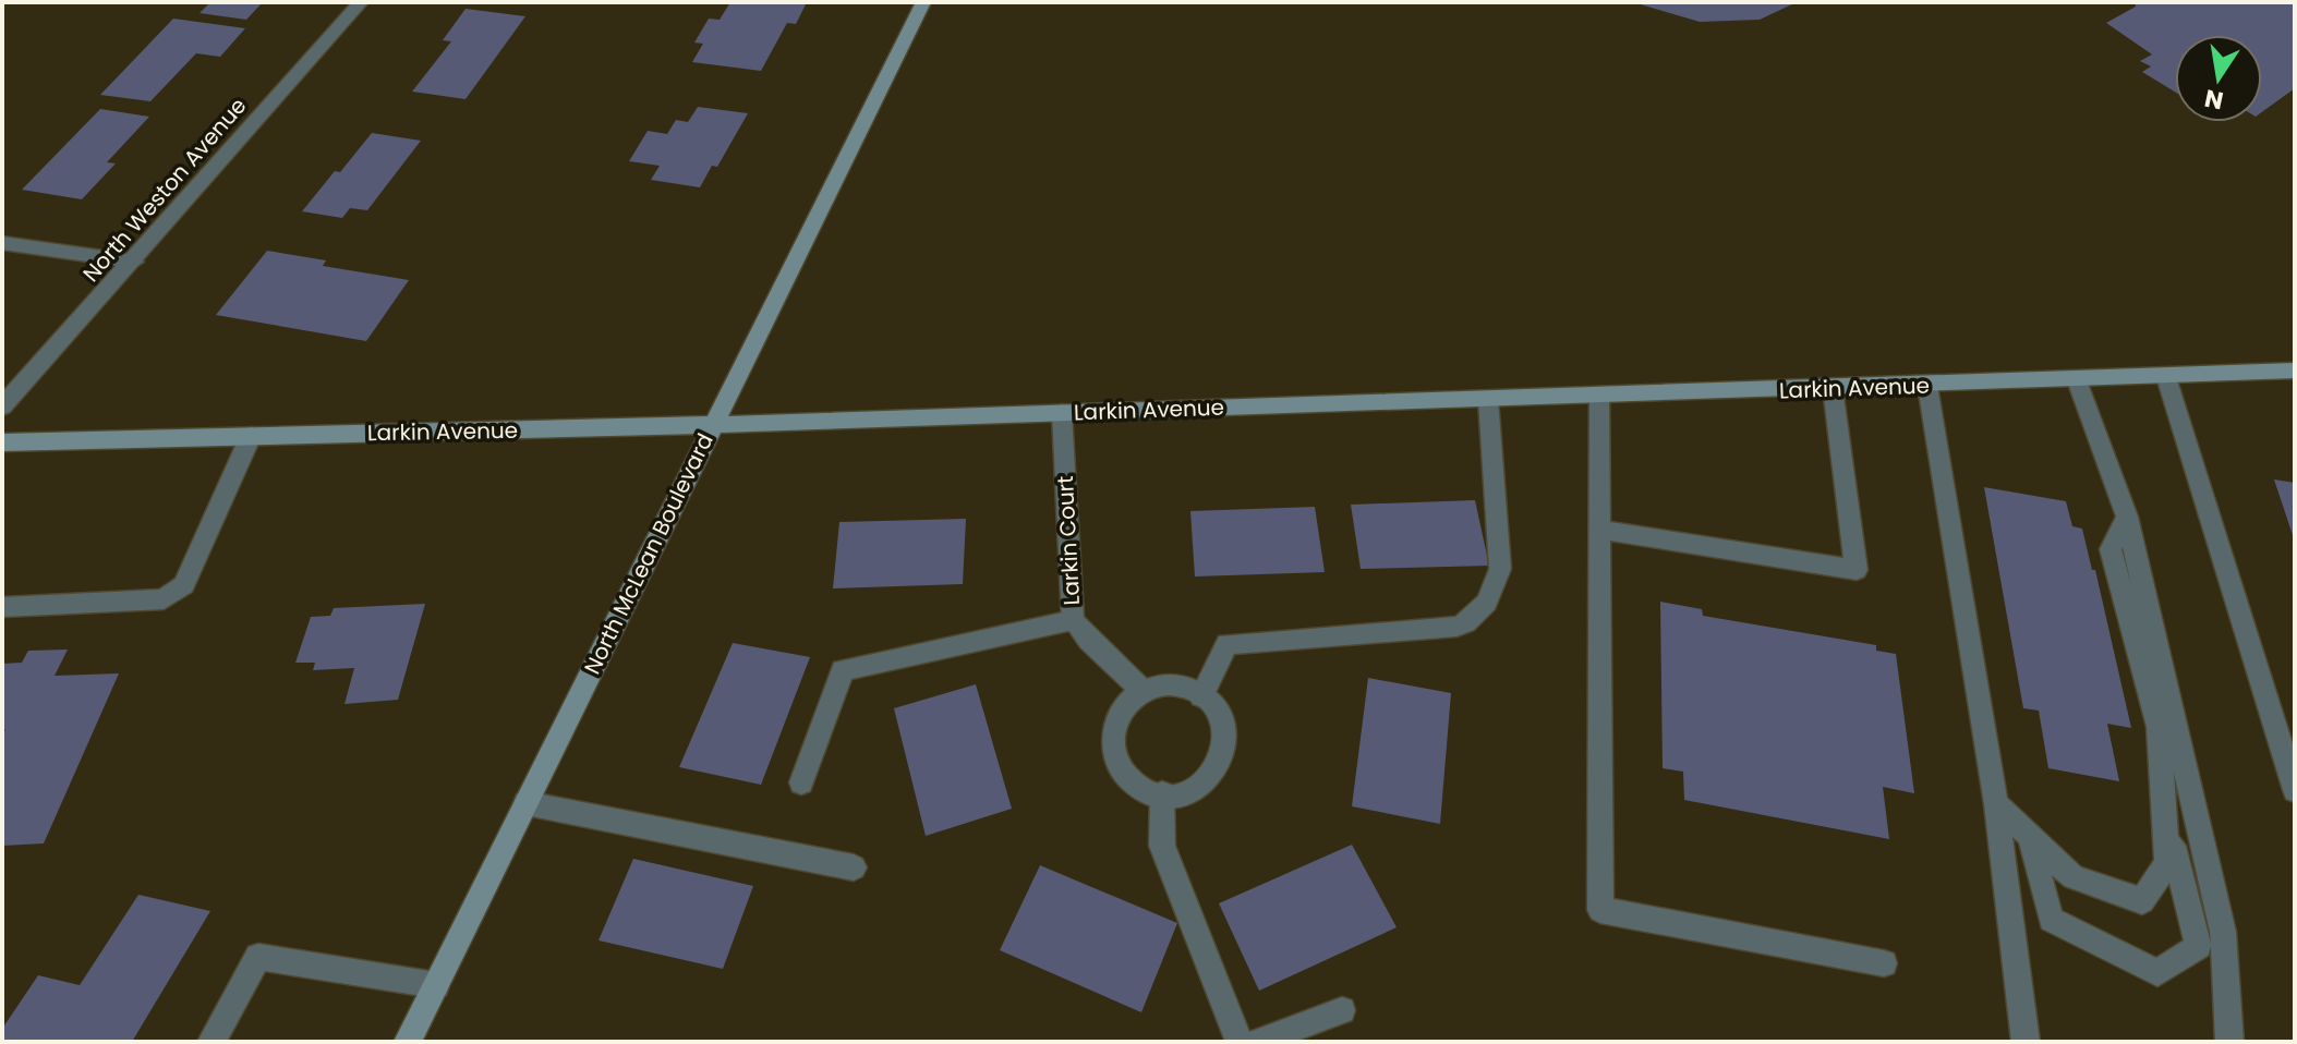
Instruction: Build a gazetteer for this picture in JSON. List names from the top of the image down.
{
  "streets": {
    "main road": ["Larkin Avenue", "North McLean Boulevard"],
    "street": ["North Weston Avenue", "Larkin Court"]
  },
  "crossings": [
    ["Larkin Avenue", "Larkin Court"],
    ["Larkin Avenue", "North McLean Boulevard"]
  ],
  "north": "bottom"
}
